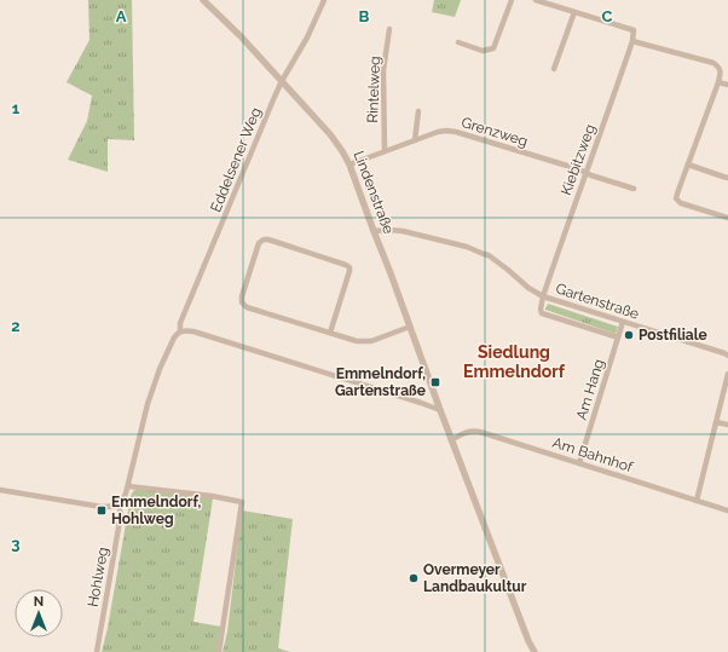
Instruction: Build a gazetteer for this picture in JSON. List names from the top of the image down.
{
  "streets": {
    "street": [
      "Rintelweg",
      "Grenzweg",
      "Eddelsener Weg",
      "Kiebitzweg",
      "Lindenstraße",
      "Gartenstraße",
      "Am Hang",
      "Am Bahnhof",
      "Hohlweg"
    ]
  },
  "crossings": [
    ["Rintelweg", "Grenzweg"],
    ["Grenzweg", "Kiebitzweg"],
    ["Grenzweg", "Lindenstraße"],
    ["Eddelsener Weg", "Lindenstraße"],
    ["Eddelsener Weg", "Hohlweg"],
    ["Kiebitzweg", "Gartenstraße"],
    ["Lindenstraße", "Gartenstraße"],
    ["Lindenstraße", "Am Bahnhof"],
    ["Gartenstraße", "Am Hang"],
    ["Am Hang", "Am Bahnhof"]
  ],
  "districts": ["Siedlung Emmelndorf"],
  "places": {
    "other": ["Postfiliale", "Overmeyer Landbaukultur"],
    "transit": ["Emmelndorf, Gartenstraße", "Emmelndorf, Hohlweg"]
  },
  "north": "top",
  "grid": {
    "columns": ["A", "B", "C"],
    "rows": ["1", "2", "3"]
  }
}
